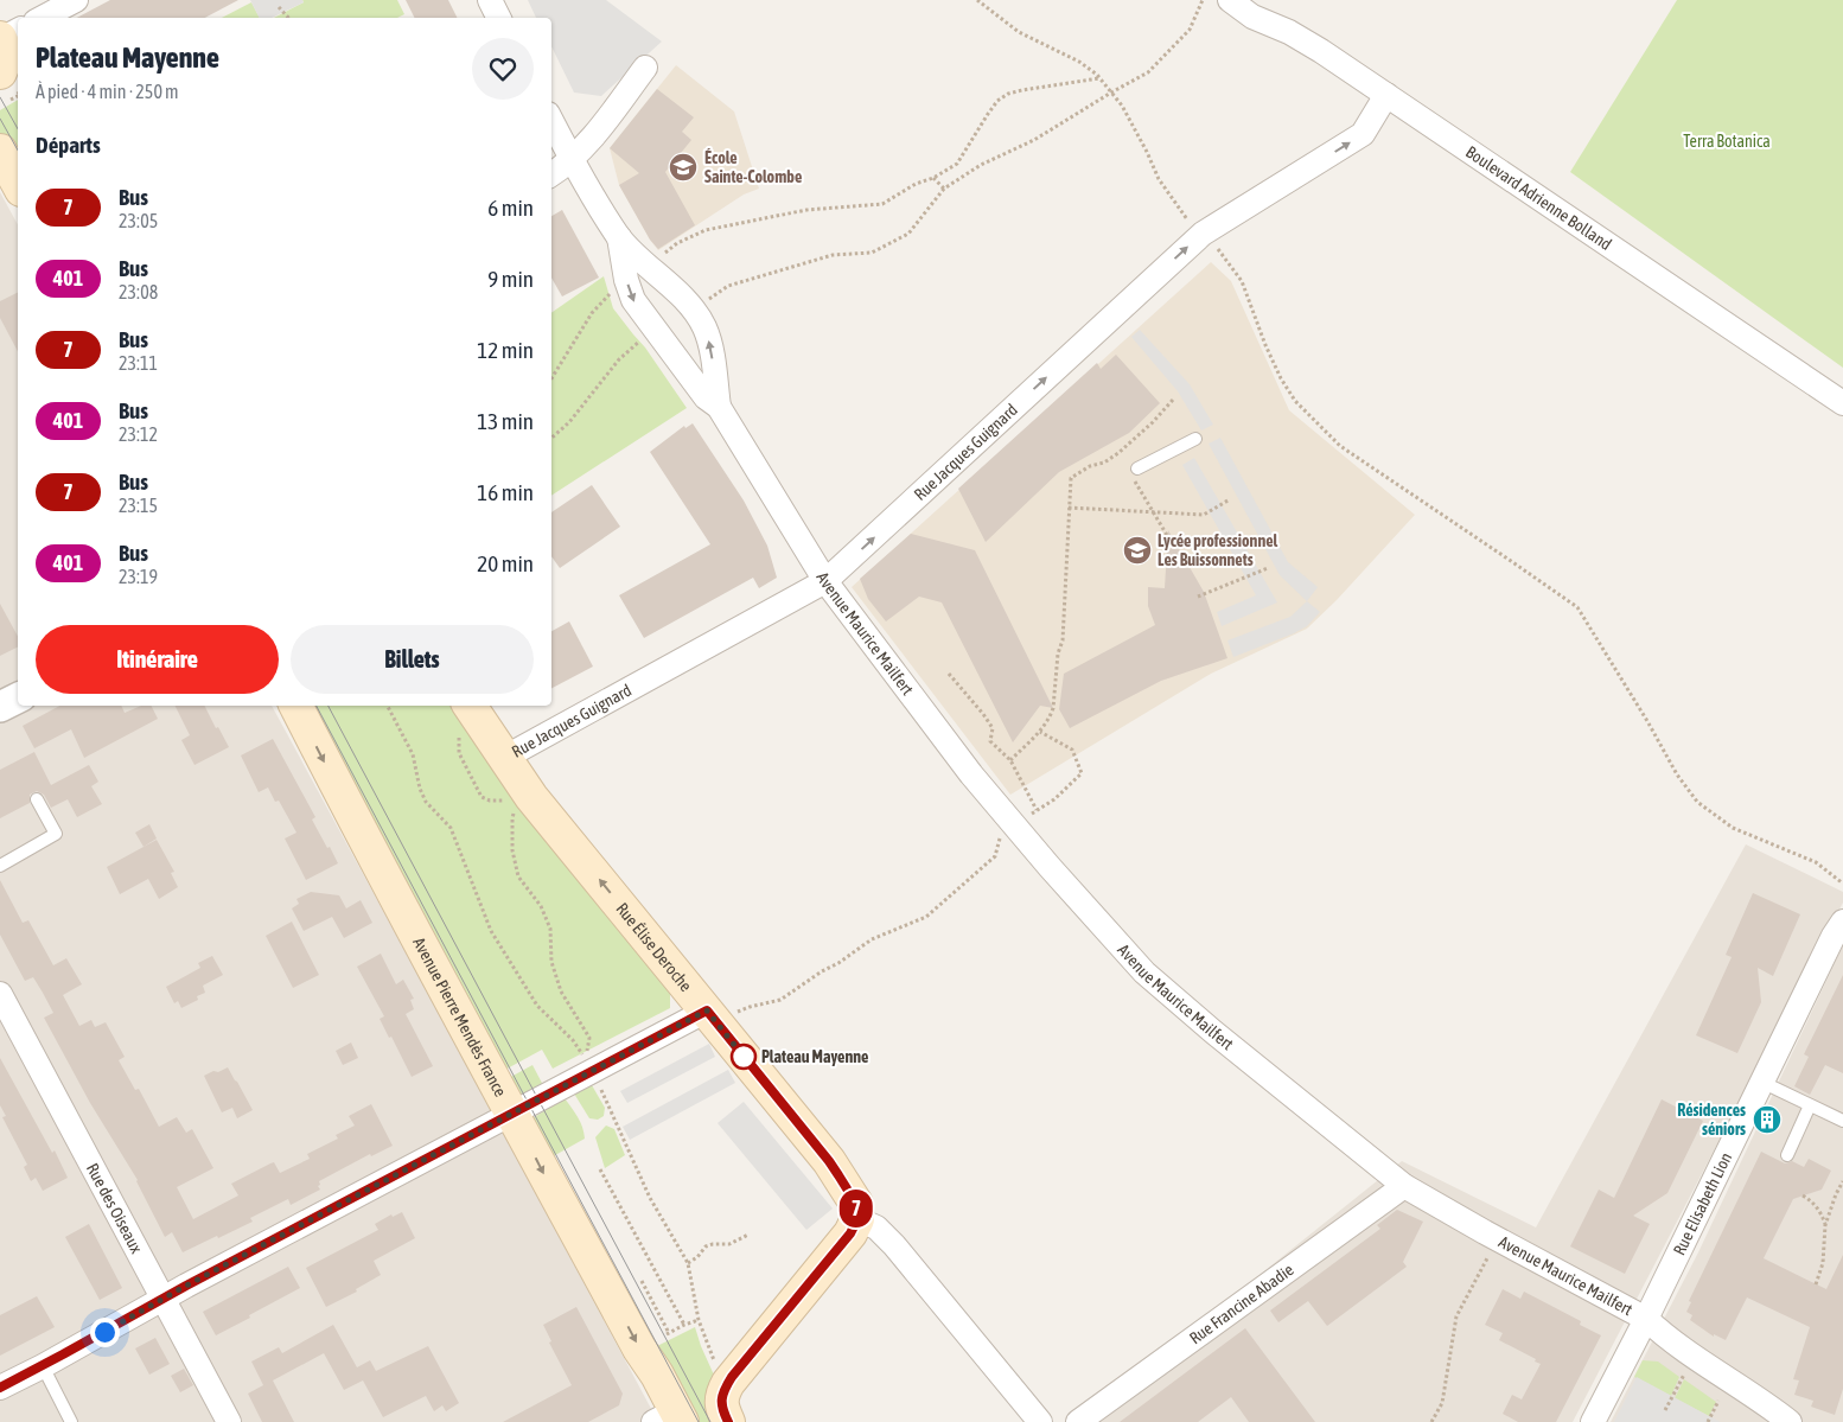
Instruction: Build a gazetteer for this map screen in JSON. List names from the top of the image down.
{
  "streets": {
    "main road": ["Rue Élise Deroche", "Avenue Pierre Mendès France"],
    "street": [
      "Boulevard Adrienne Bolland",
      "Rue Jacques Guignard",
      "Avenue Maurice Mailfert",
      "Rue Elisabeth Lion",
      "Rue des Oiseaux",
      "Rue Francine Abadie"
    ]
  },
  "crossings": [
    ["Boulevard Adrienne Bolland", "Rue Jacques Guignard"],
    ["Rue Jacques Guignard", "Avenue Maurice Mailfert"],
    ["Rue Jacques Guignard", "Rue Élise Deroche"],
    ["Avenue Maurice Mailfert", "Rue Elisabeth Lion"],
    ["Avenue Maurice Mailfert", "Rue Francine Abadie"]
  ],
  "one_way": ["Rue Jacques Guignard", "Rue Élise Deroche", "Avenue Pierre Mendès France"],
  "parks": ["Terra Botanica"],
  "places": {
    "school or university": ["École Sainte-Colombe", "Lycée professionnel Les Buissonnets"],
    "other": ["Plateau Mayenne"],
    "building": ["Résidences séniors"]
  },
  "lines": ["bus line 7"],
  "page": {
    "on_map": "7",
    "heading": [
      ["Plateau Mayenne", "À pied · 4 min · 250 m"],
      "Départs"
    ],
    "list": [
      {
        "mark": "7",
        "name": "Bus",
        "note": "23:05",
        "value": "6 min"
      },
      {
        "mark": "401",
        "name": "Bus",
        "note": "23:08",
        "value": "9 min"
      },
      {
        "mark": "7",
        "name": "Bus",
        "note": "23:11",
        "value": "12 min"
      },
      {
        "mark": "401",
        "name": "Bus",
        "note": "23:12",
        "value": "13 min"
      },
      {
        "mark": "7",
        "name": "Bus",
        "note": "23:15",
        "value": "16 min"
      },
      {
        "mark": "401",
        "name": "Bus",
        "note": "23:19",
        "value": "20 min"
      }
    ],
    "buttons": ["Itinéraire", "Billets"]
  }
}
